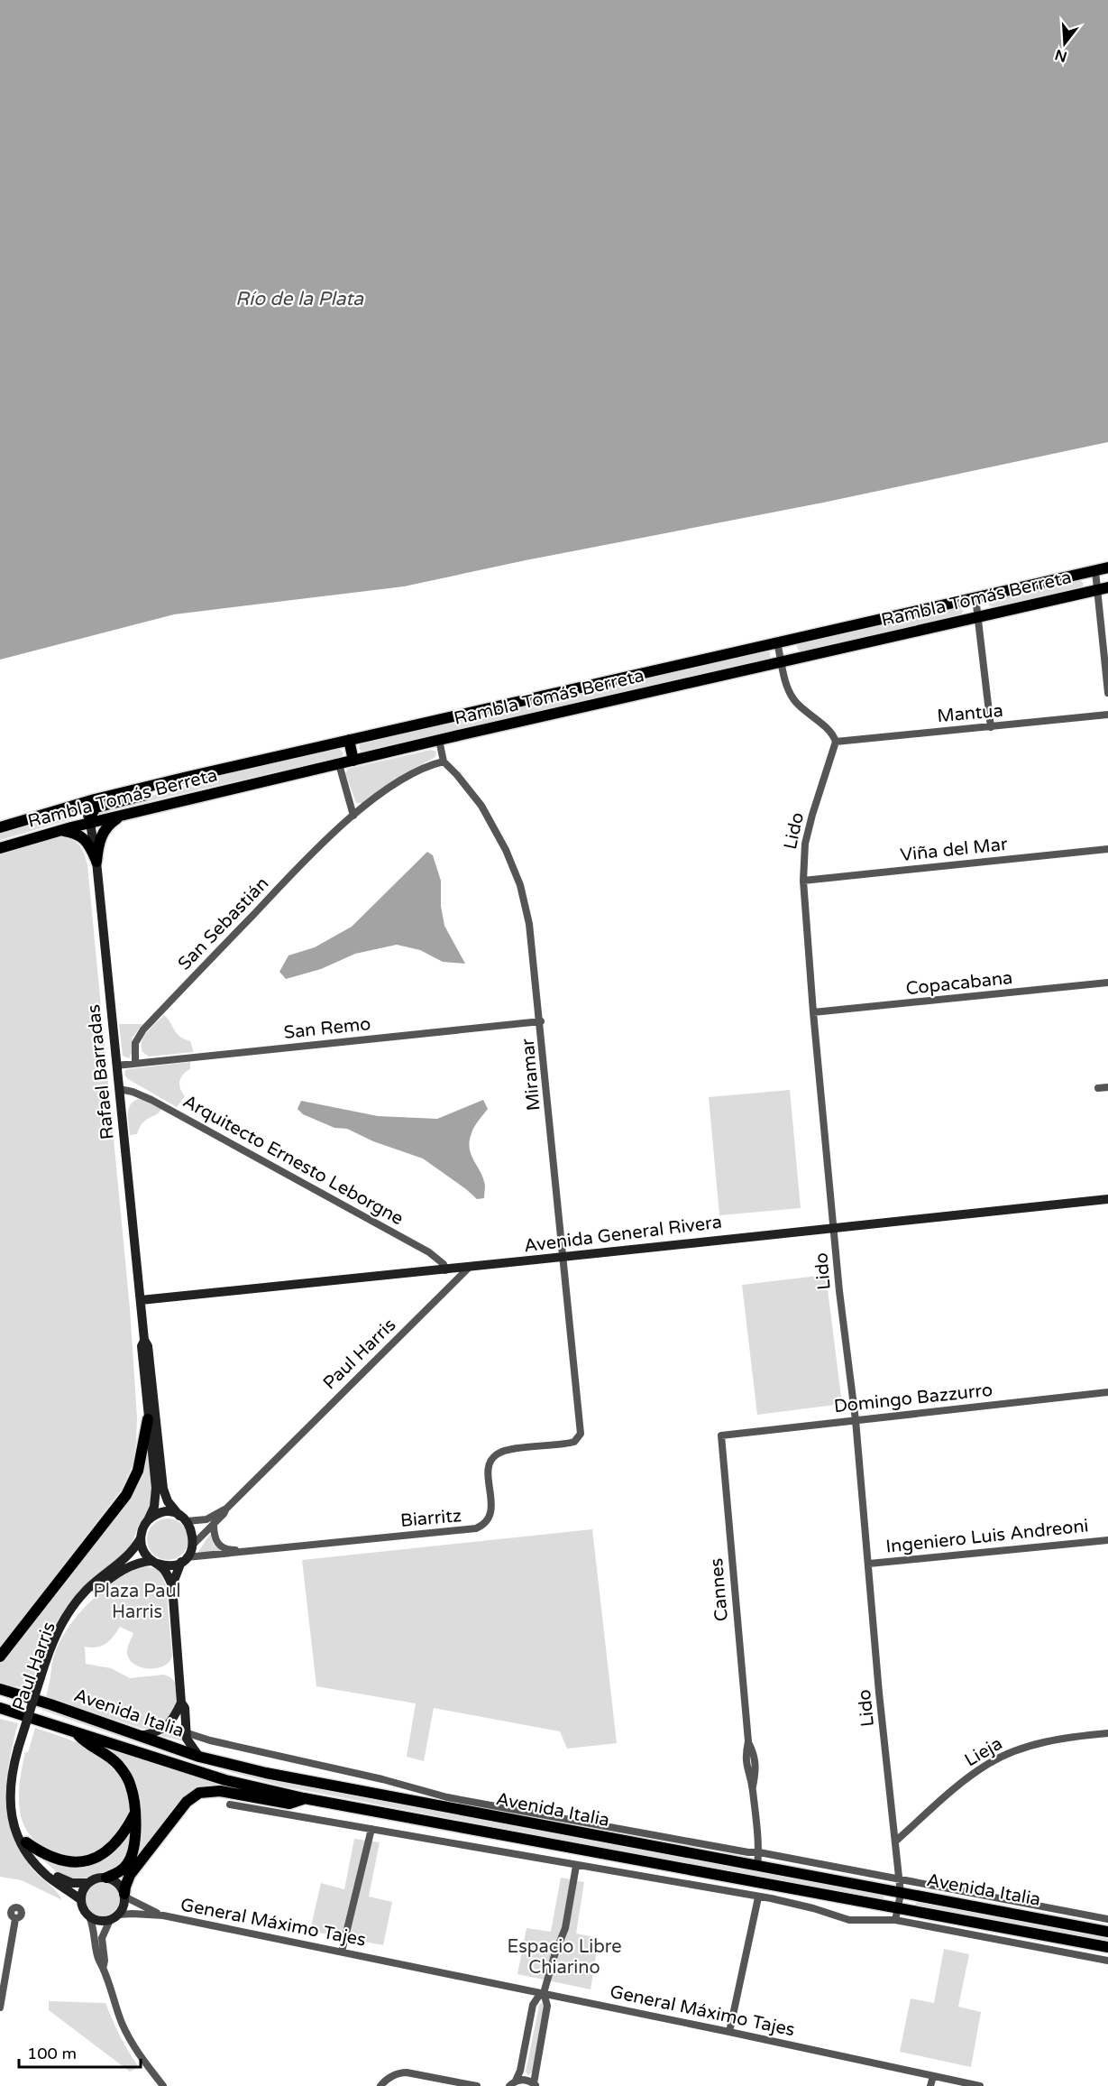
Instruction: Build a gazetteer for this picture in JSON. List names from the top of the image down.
{
  "streets": {
    "main road": [
      "Rambla Tomás Berreta",
      "Rafael Barradas",
      "Avenida General Rivera",
      "Paul Harris",
      "Avenida Italia"
    ],
    "street": [
      "Mantua",
      "Lido",
      "Viña del Mar",
      "San Sebastián",
      "Copacabana",
      "San Remo",
      "Miramar",
      "Arquitecto Ernesto Leborgne",
      "Domingo Bazzurro",
      "Biarritz",
      "Ingeniero Luis Andreoni",
      "Cannes",
      "Lieja",
      "General Máximo Tajes"
    ]
  },
  "crossings": [
    ["Rambla Tomás Berreta", "Rafael Barradas"],
    ["Mantua", "Lido"],
    ["Lido", "Viña del Mar"],
    ["Lido", "Copacabana"],
    ["Lido", "Avenida General Rivera"],
    ["Lido", "Domingo Bazzurro"],
    ["Lido", "Ingeniero Luis Andreoni"],
    ["Lido", "Avenida Italia"],
    ["Lido", "Lieja"],
    ["San Sebastián", "San Remo"],
    ["San Sebastián", "Miramar"],
    ["San Remo", "Rafael Barradas"],
    ["San Remo", "Miramar"],
    ["Rafael Barradas", "Arquitecto Ernesto Leborgne"],
    ["Rafael Barradas", "Avenida General Rivera"],
    ["Rafael Barradas", "Paul Harris"],
    ["Rafael Barradas", "Biarritz"],
    ["Miramar", "Avenida General Rivera"],
    ["Miramar", "Biarritz"],
    ["Arquitecto Ernesto Leborgne", "Avenida General Rivera"],
    ["Avenida General Rivera", "Paul Harris"],
    ["Paul Harris", "Biarritz"],
    ["Paul Harris", "General Máximo Tajes"],
    ["Domingo Bazzurro", "Cannes"],
    ["Cannes", "Avenida Italia"]
  ],
  "water": ["Río de la Plata"],
  "parks": ["Plaza Paul Harris", "Espacio Libre Chiarino"],
  "scale_bar": "100 m",
  "north": "bottom"
}
